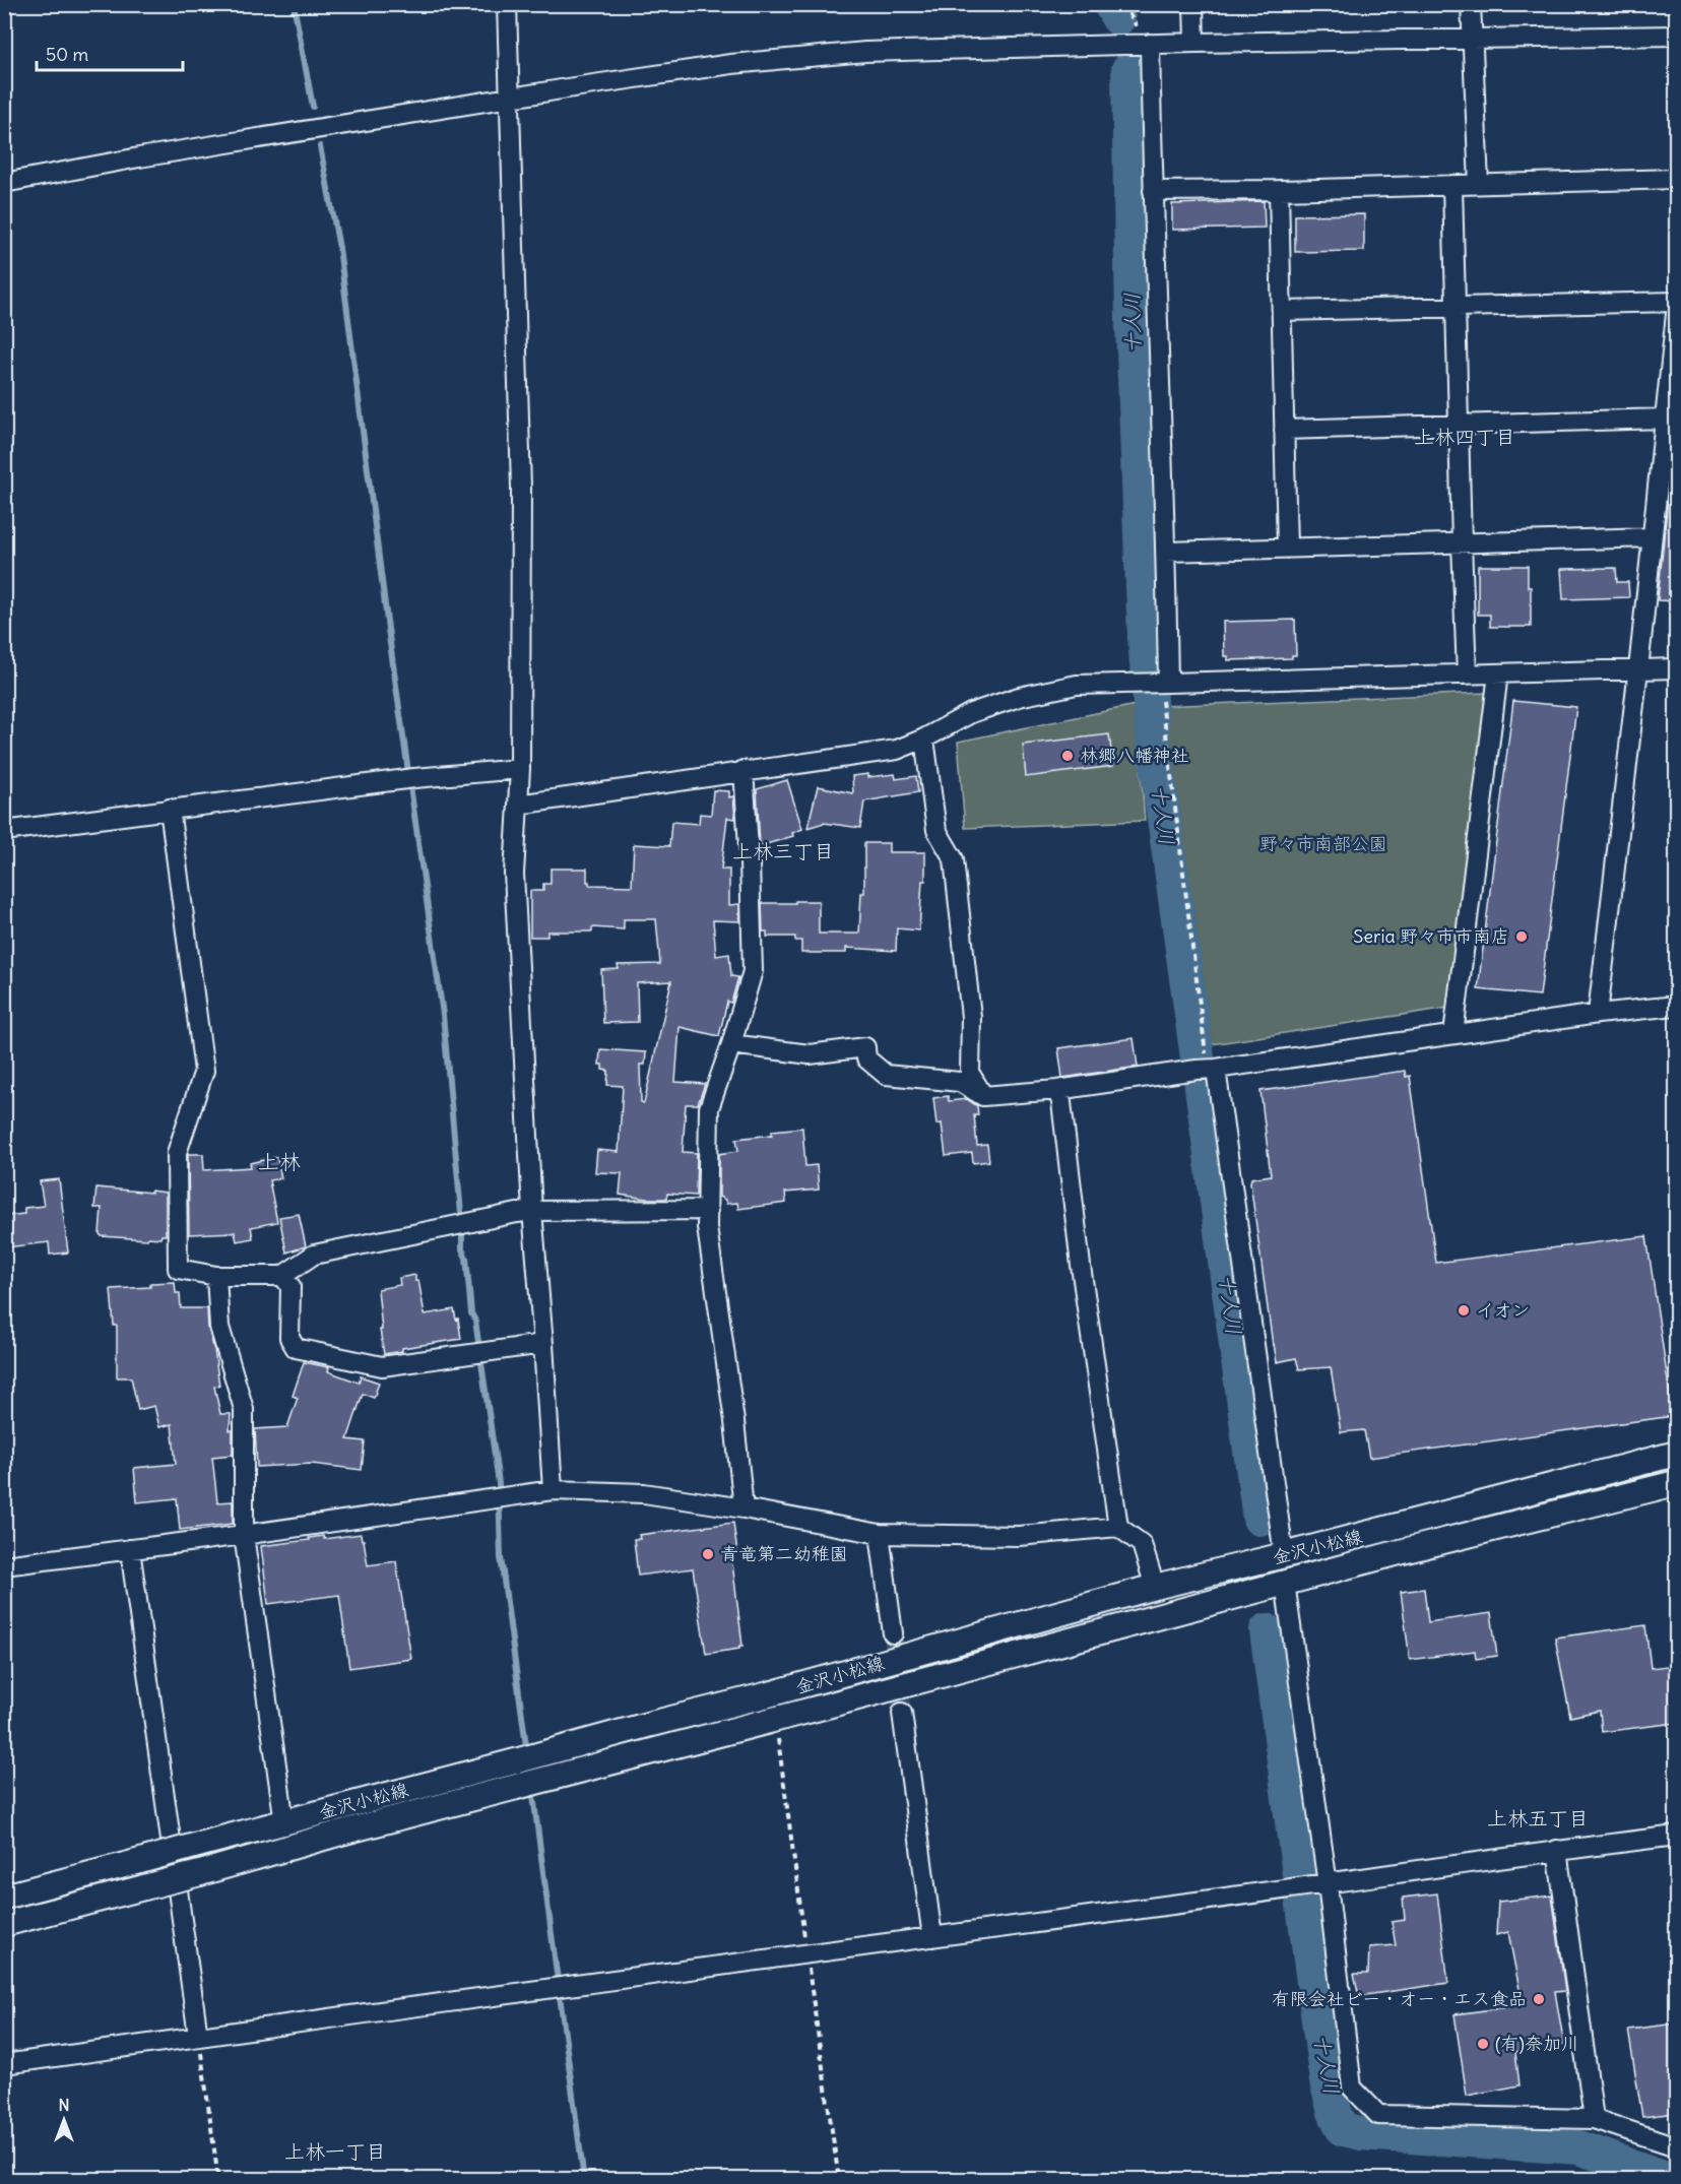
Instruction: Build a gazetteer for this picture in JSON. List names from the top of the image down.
{
  "streets": {
    "main road": ["金沢小松線"]
  },
  "districts": [
    "上林四丁目",
    "上林三丁目",
    "上林",
    "上林五丁目",
    "上林一丁目"
  ],
  "water": ["十人川"],
  "parks": ["野々市南部公園"],
  "places": [
    "林郷八幡神社",
    "Seria 野々市市南店",
    "イオン",
    "青竜第二幼稚園",
    "有限会社ビー・オー・エス食品",
    "(有)奈加川"
  ],
  "scale_bar": "50 m",
  "north": "top"
}
